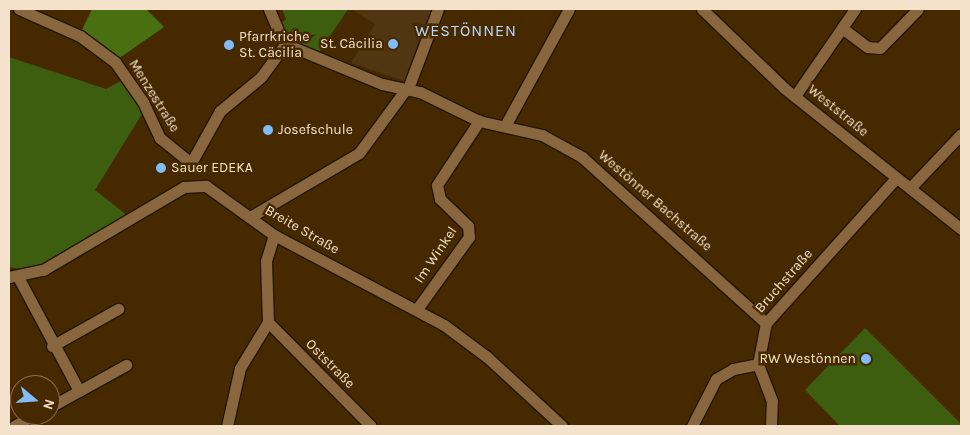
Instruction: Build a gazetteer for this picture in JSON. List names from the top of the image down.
{
  "streets": {
    "street": [
      "Menzestraße",
      "Weststraße",
      "Westönner Bachstraße",
      "Breite Straße",
      "Im Winkel",
      "Bruchstraße",
      "Oststraße"
    ]
  },
  "crossings": [
    ["Weststraße", "Bruchstraße"],
    ["Westönner Bachstraße", "Im Winkel"],
    ["Westönner Bachstraße", "Bruchstraße"],
    ["Breite Straße", "Im Winkel"]
  ],
  "districts": ["WESTÖNNEN"],
  "places": [
    "St. Cäcilia",
    "Pfarrkriche St. Cäcilia",
    "Josefschule",
    "Sauer EDEKA",
    "RW Westönnen"
  ],
  "north": "right"
}
